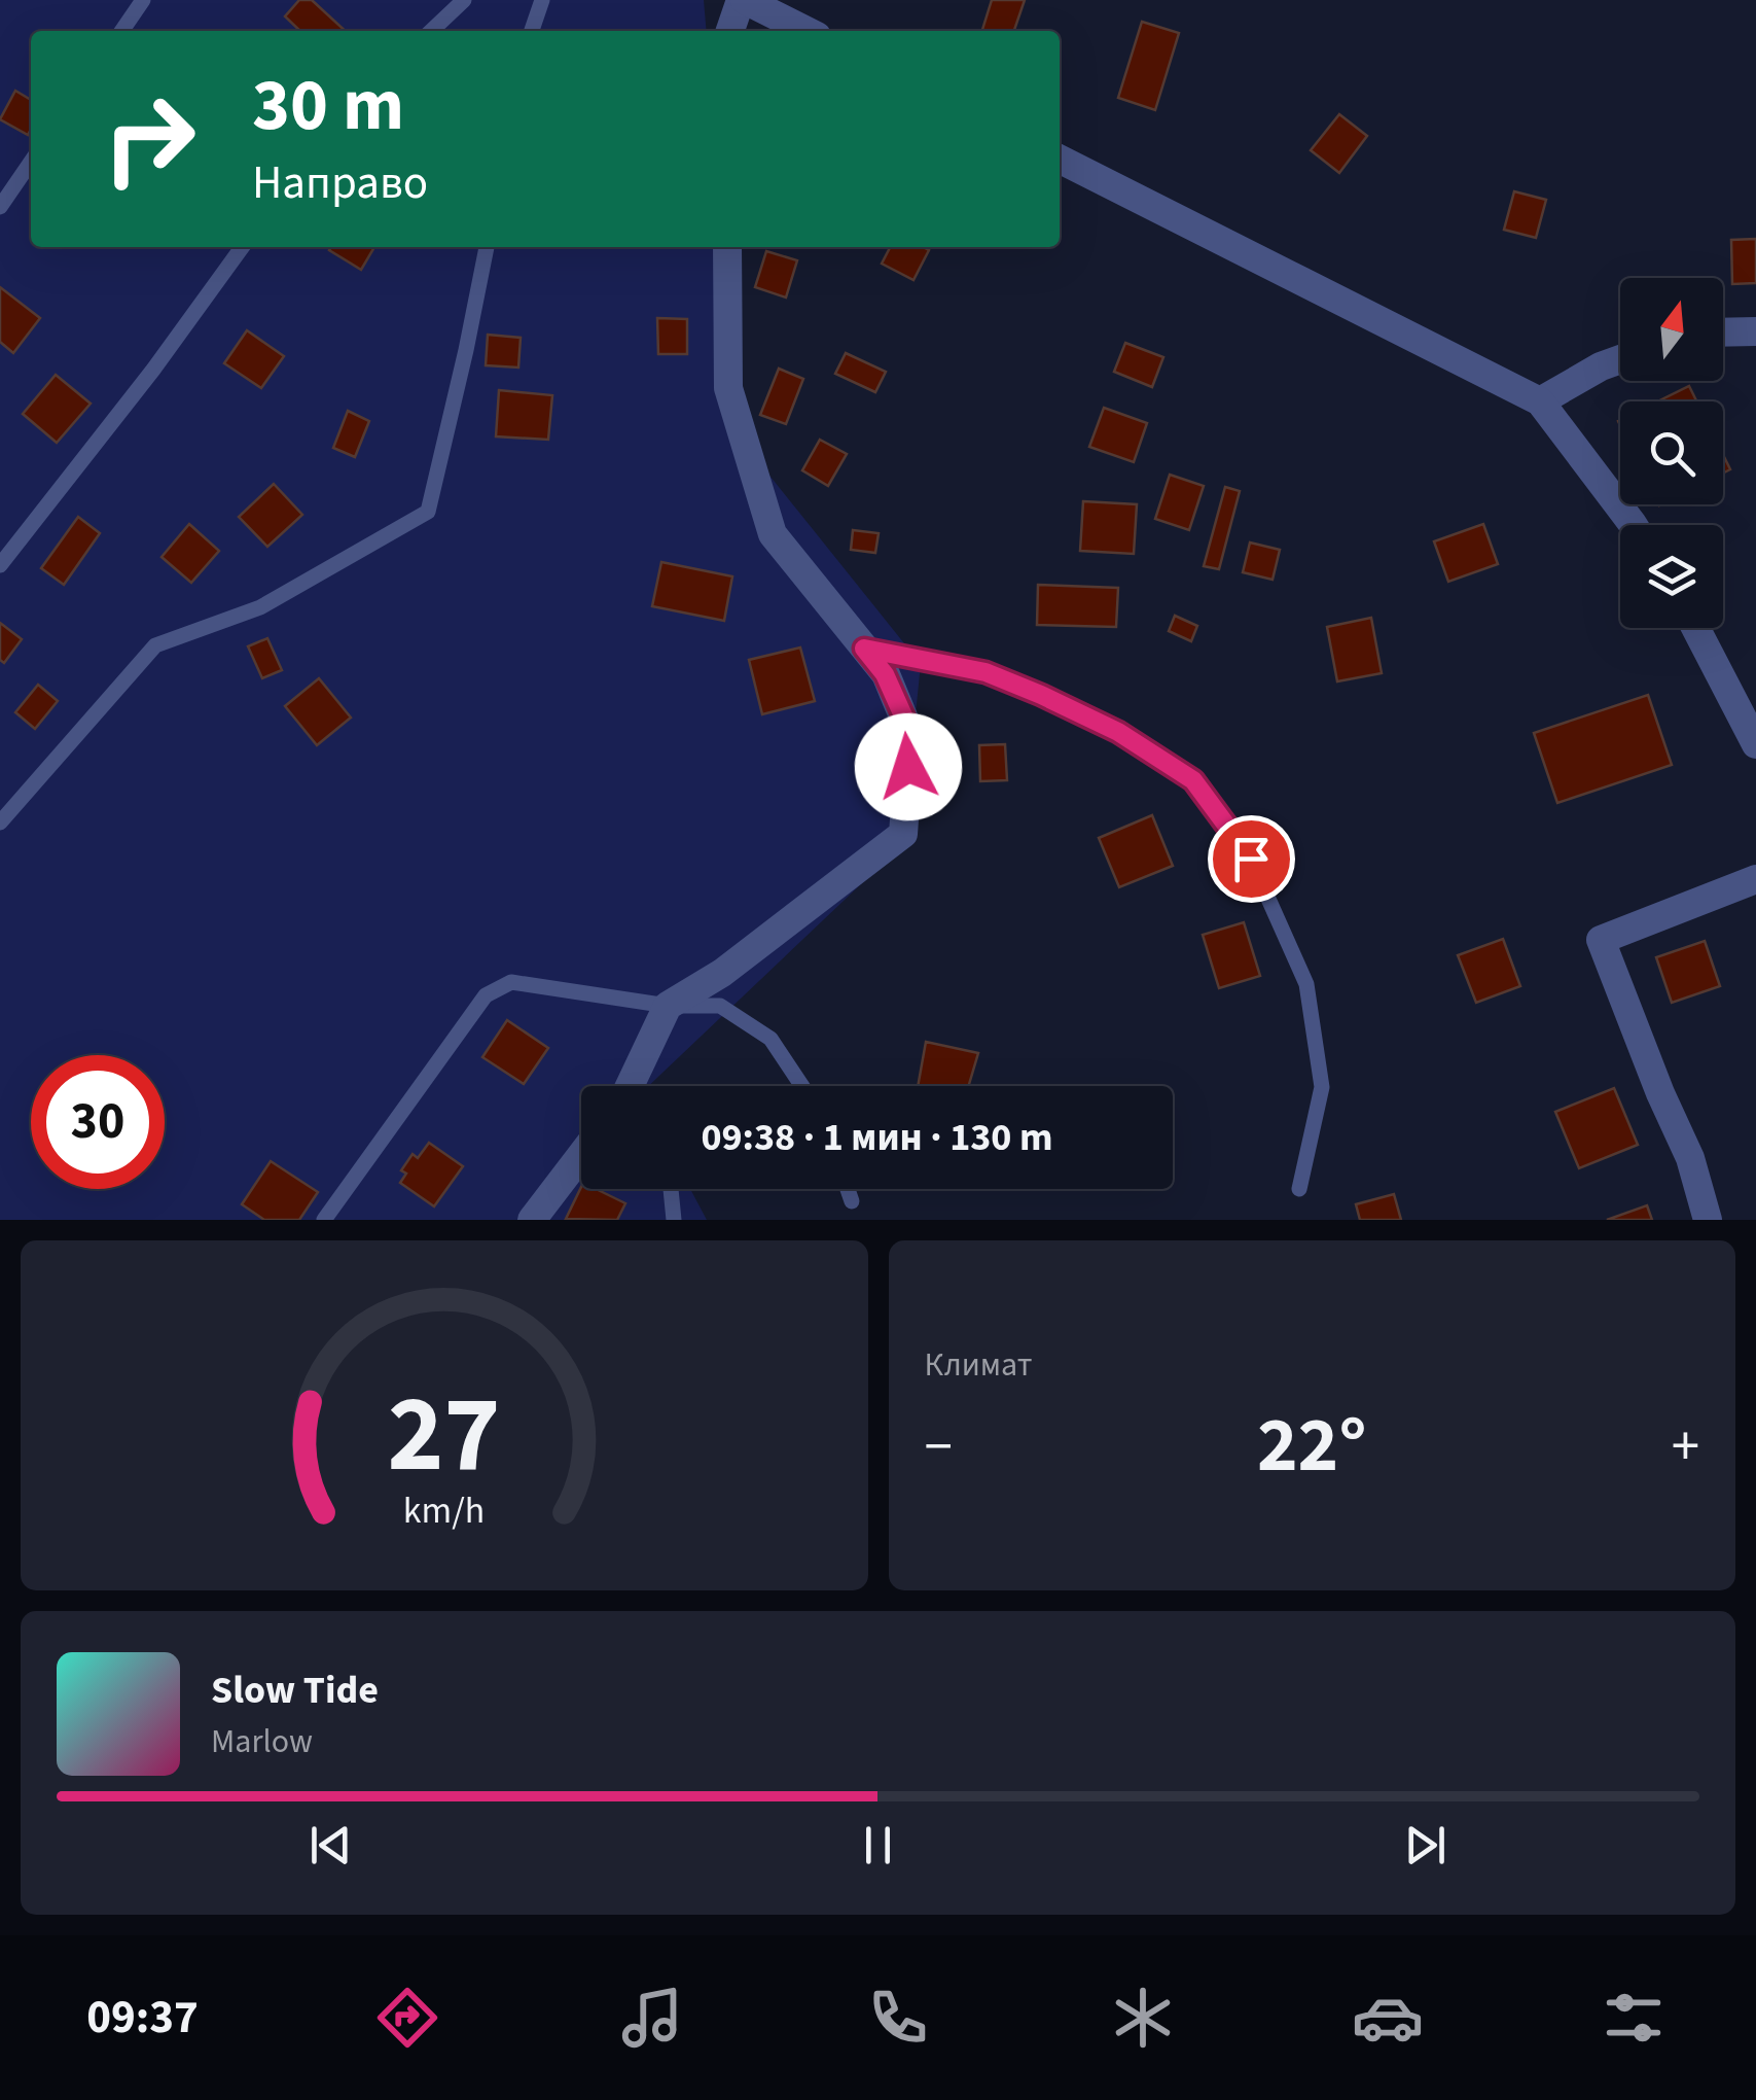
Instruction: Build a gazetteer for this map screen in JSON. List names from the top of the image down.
{
  "north": "top",
  "page": {
    "turn": ["30 m", "Направо"],
    "limit": "30",
    "trip": "09:38 · 1 мин · 130 m",
    "tile": "Климат",
    "heat": ["−", "22°", "+"],
    "song": ["Slow Tide", "Marlow"],
    "tabs": "09:37",
    "gauge": ["27", "km/h"]
  }
}
